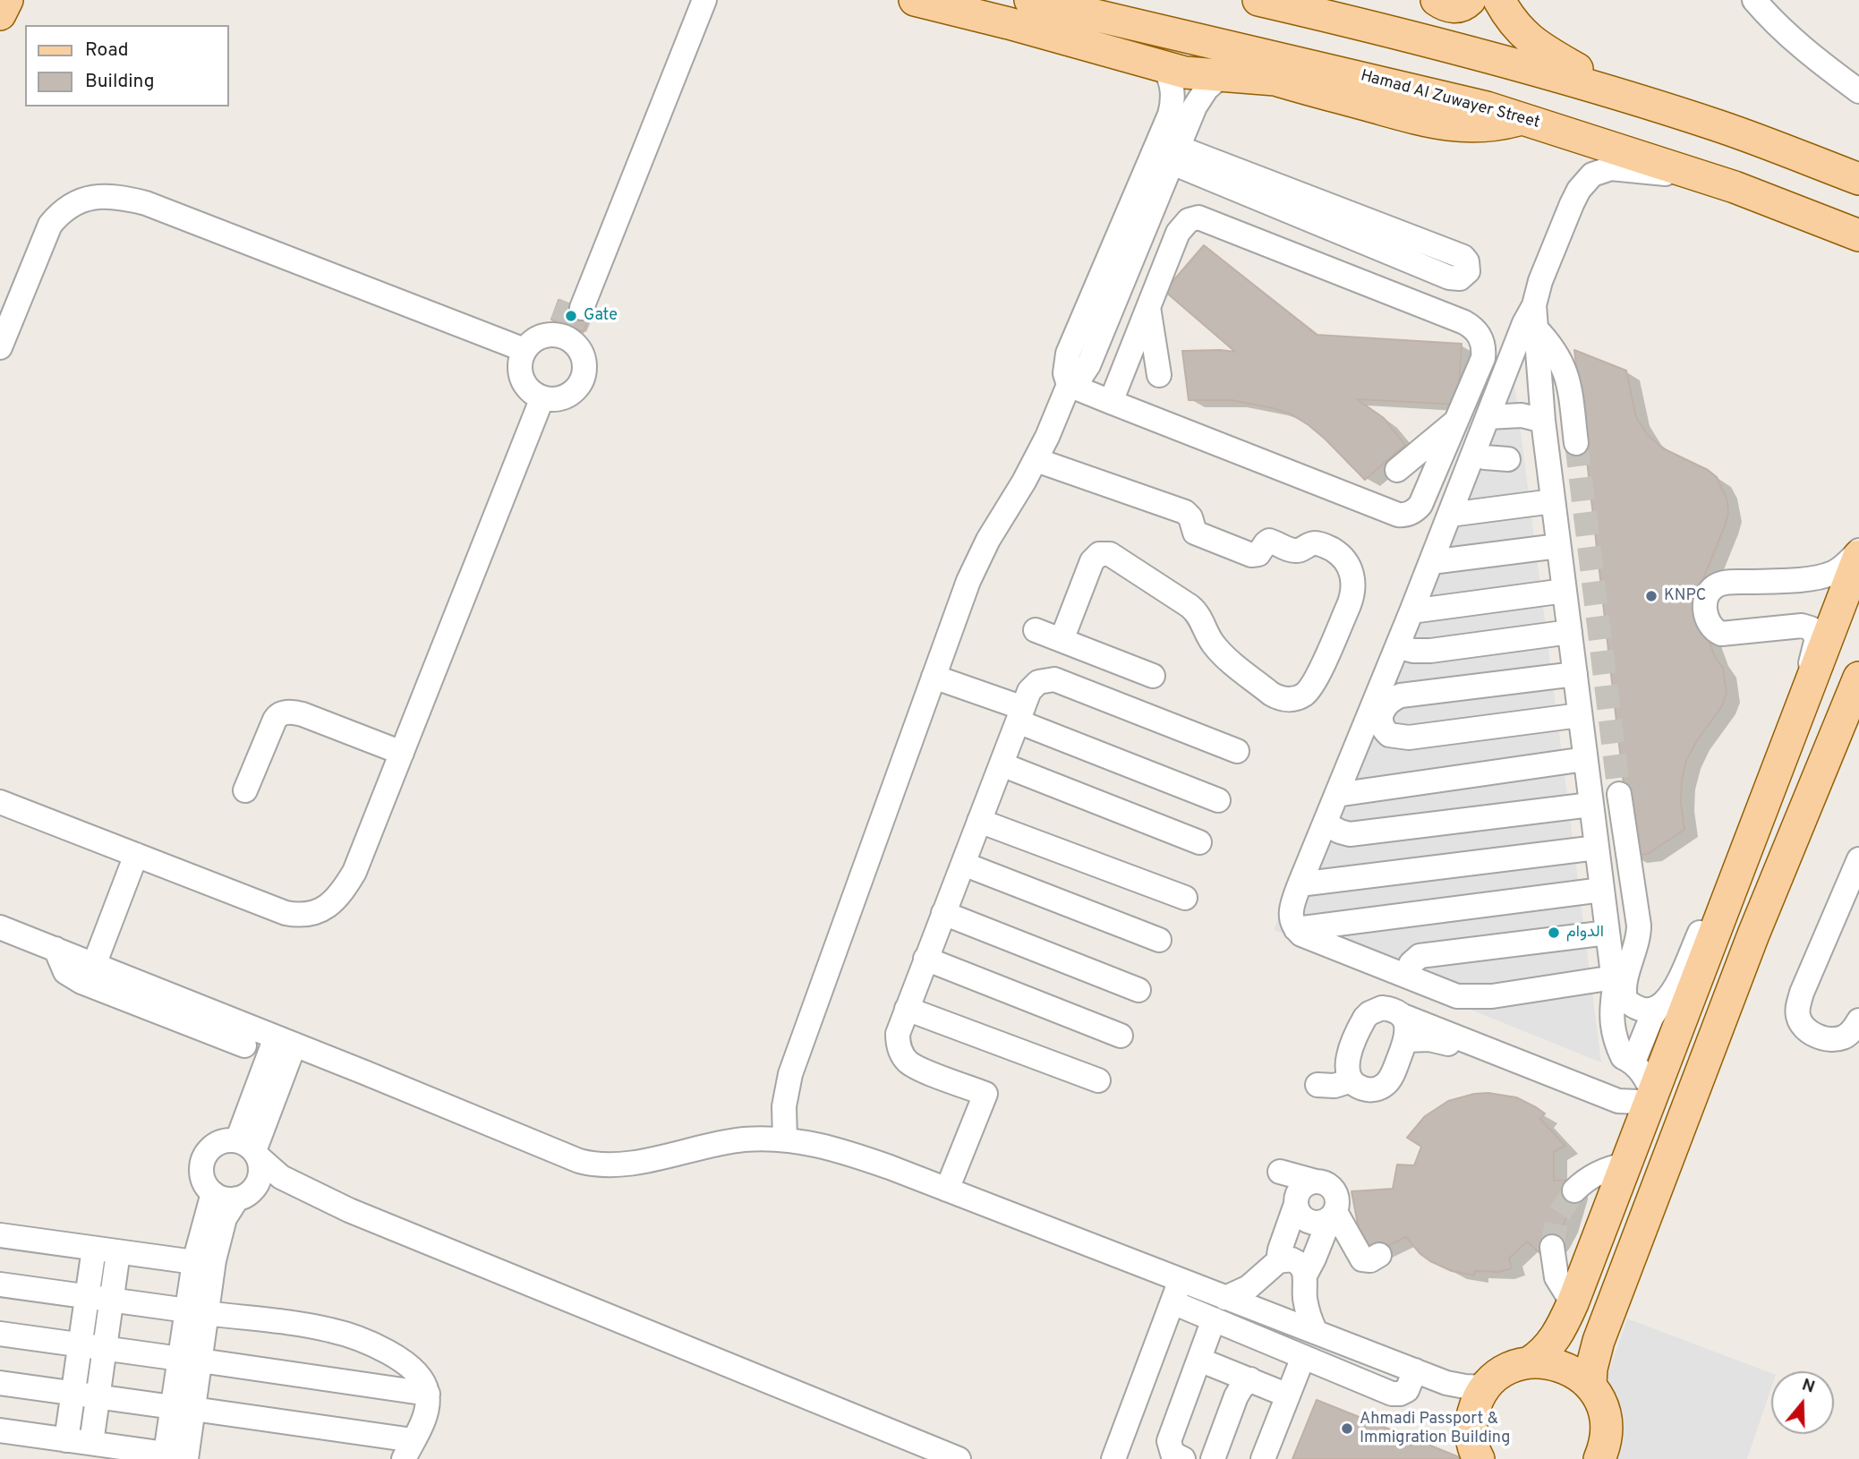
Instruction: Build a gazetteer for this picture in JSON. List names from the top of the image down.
{
  "streets": {
    "main road": ["Hamad Al Zuwayer Street"]
  },
  "places": [
    "Gate",
    "KNPC",
    "الدوام",
    "Ahmadi Passport & Immigration Building"
  ],
  "legend": ["Road", "Building"],
  "north": "top"
}
